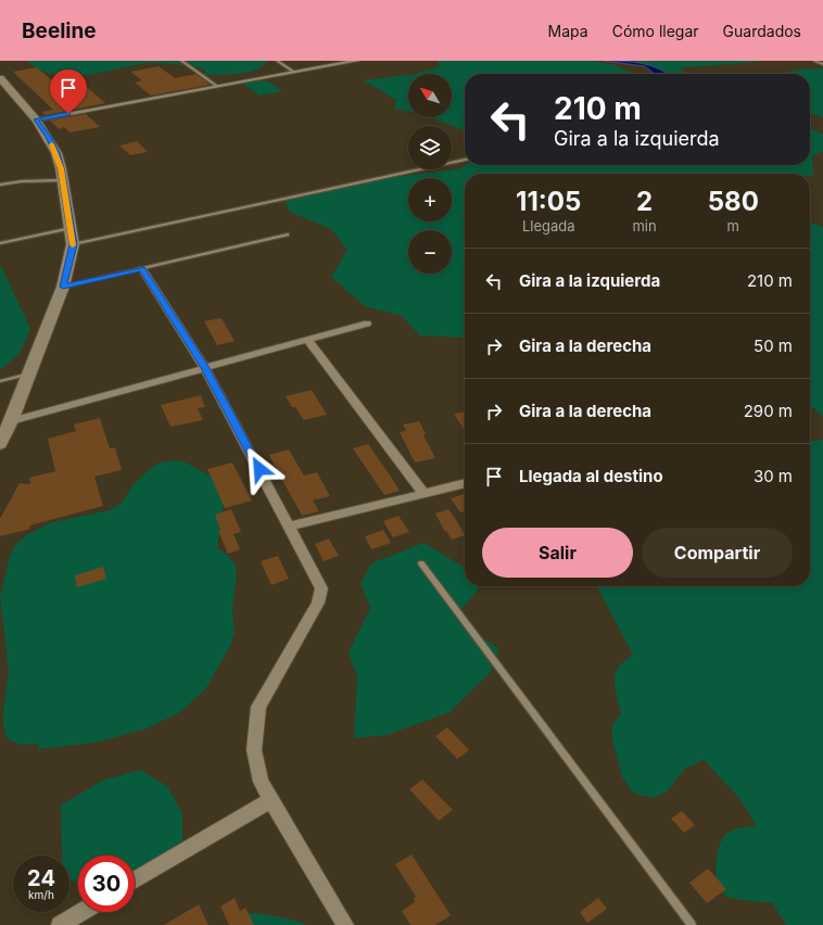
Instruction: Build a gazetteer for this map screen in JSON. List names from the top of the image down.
{
  "north": "top left",
  "page": {
    "header": "Beeline",
    "nav": ["Mapa", "Cómo llegar", "Guardados"],
    "map_buttons": ["+", "−"],
    "turn": ["210 m", "Gira a la izquierda"],
    "eta": [
      "11:05",
      "Llegada",
      "2",
      "min",
      "580",
      "m"
    ],
    "list": [
      {
        "name": "Gira a la izquierda",
        "value": "210 m"
      },
      {
        "name": "Gira a la derecha",
        "value": "50 m"
      },
      {
        "name": "Gira a la derecha",
        "value": "290 m"
      },
      {
        "name": "Llegada al destino",
        "value": "30 m"
      }
    ],
    "buttons": ["Salir", "Compartir"],
    "speed": "24 km/h",
    "limit": "30"
  }
}
